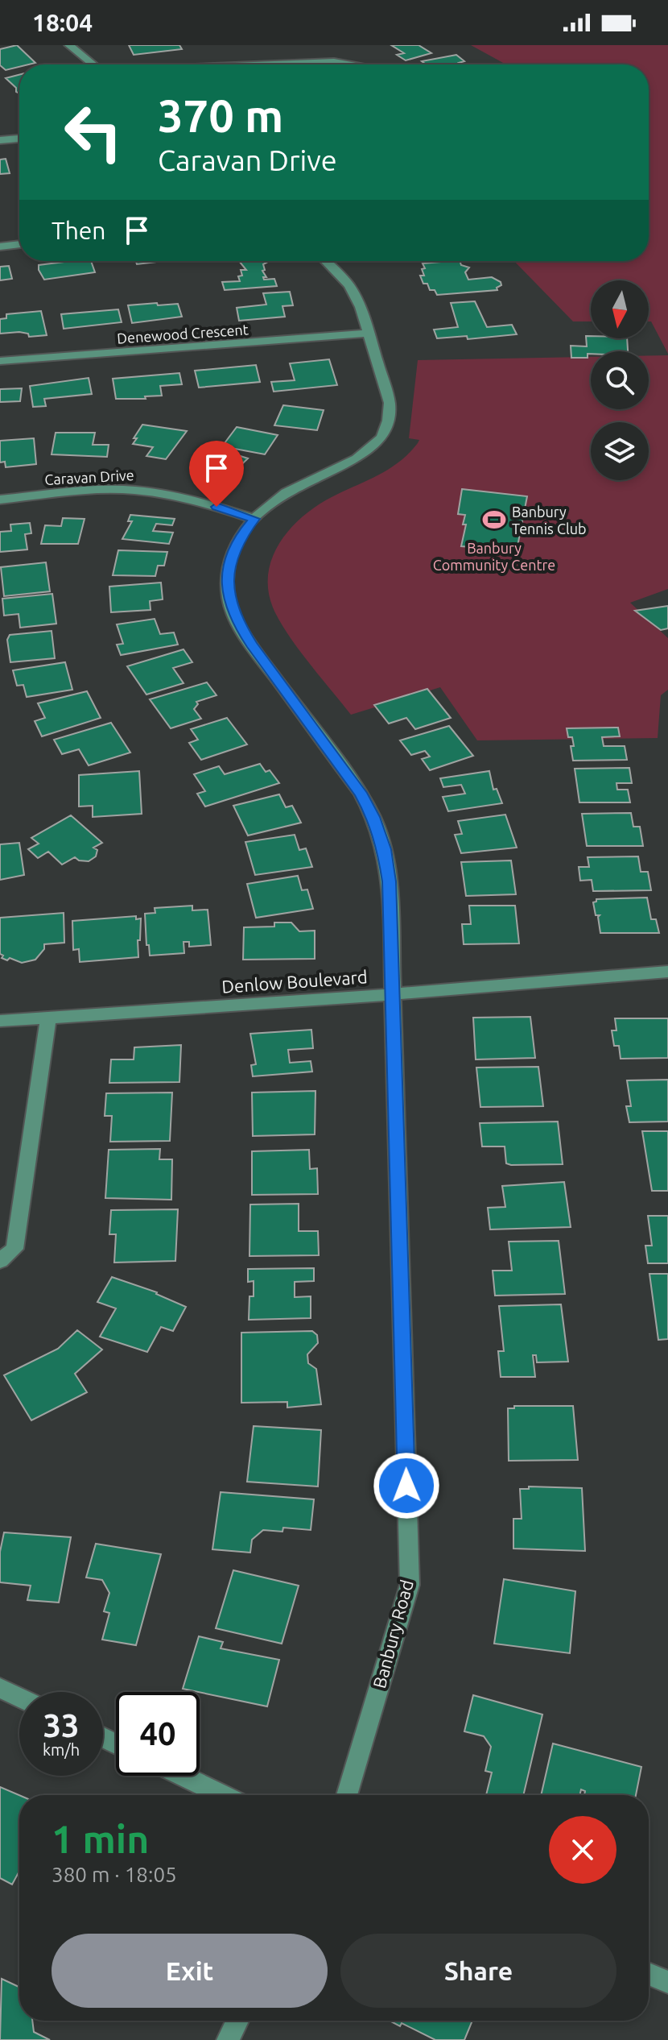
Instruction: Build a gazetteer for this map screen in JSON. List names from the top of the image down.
{
  "streets": {
    "street": [
      "Denewood Crescent",
      "Caravan Drive",
      "Denlow Boulevard",
      "Banbury Road"
    ]
  },
  "crossings": [
    ["Denewood Crescent", "Banbury Road"],
    ["Caravan Drive", "Banbury Road"],
    ["Denlow Boulevard", "Banbury Road"]
  ],
  "parks": ["Banbury Community Centre"],
  "places": {
    "sports": ["Banbury Tennis Club"]
  },
  "north": "bottom",
  "page": {
    "status": "18:04",
    "turn": ["370 m", "Caravan Drive"],
    "then": "Then",
    "speed": "33 km/h",
    "limit": "40",
    "heading": ["1 min", "380 m · 18:05"],
    "buttons": ["Exit", "Share"]
  }
}
